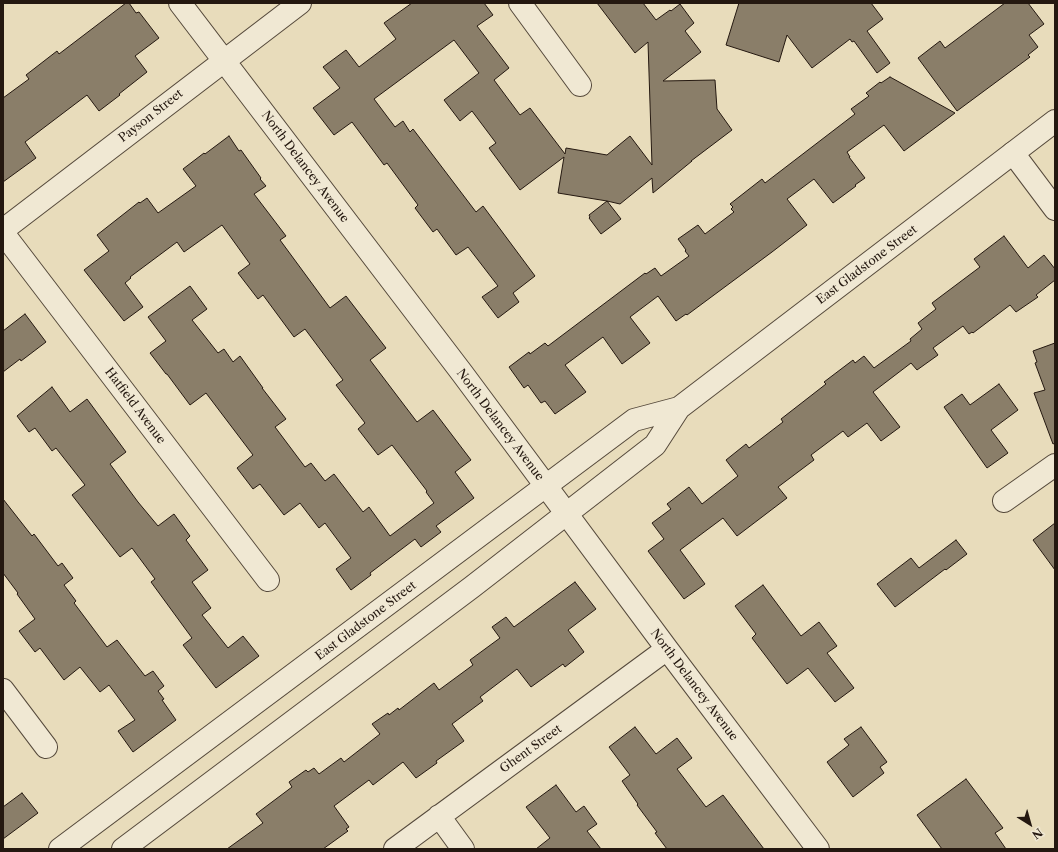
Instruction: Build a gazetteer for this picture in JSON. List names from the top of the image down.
{
  "streets": {
    "street": [
      "Payson Street",
      "North Delancey Avenue",
      "East Gladstone Street",
      "Hatfield Avenue",
      "Ghent Street"
    ]
  },
  "crossings": [
    ["Payson Street", "North Delancey Avenue"],
    ["Payson Street", "Hatfield Avenue"],
    ["North Delancey Avenue", "East Gladstone Street"],
    ["North Delancey Avenue", "Ghent Street"]
  ],
  "north": "bottom right"
}
